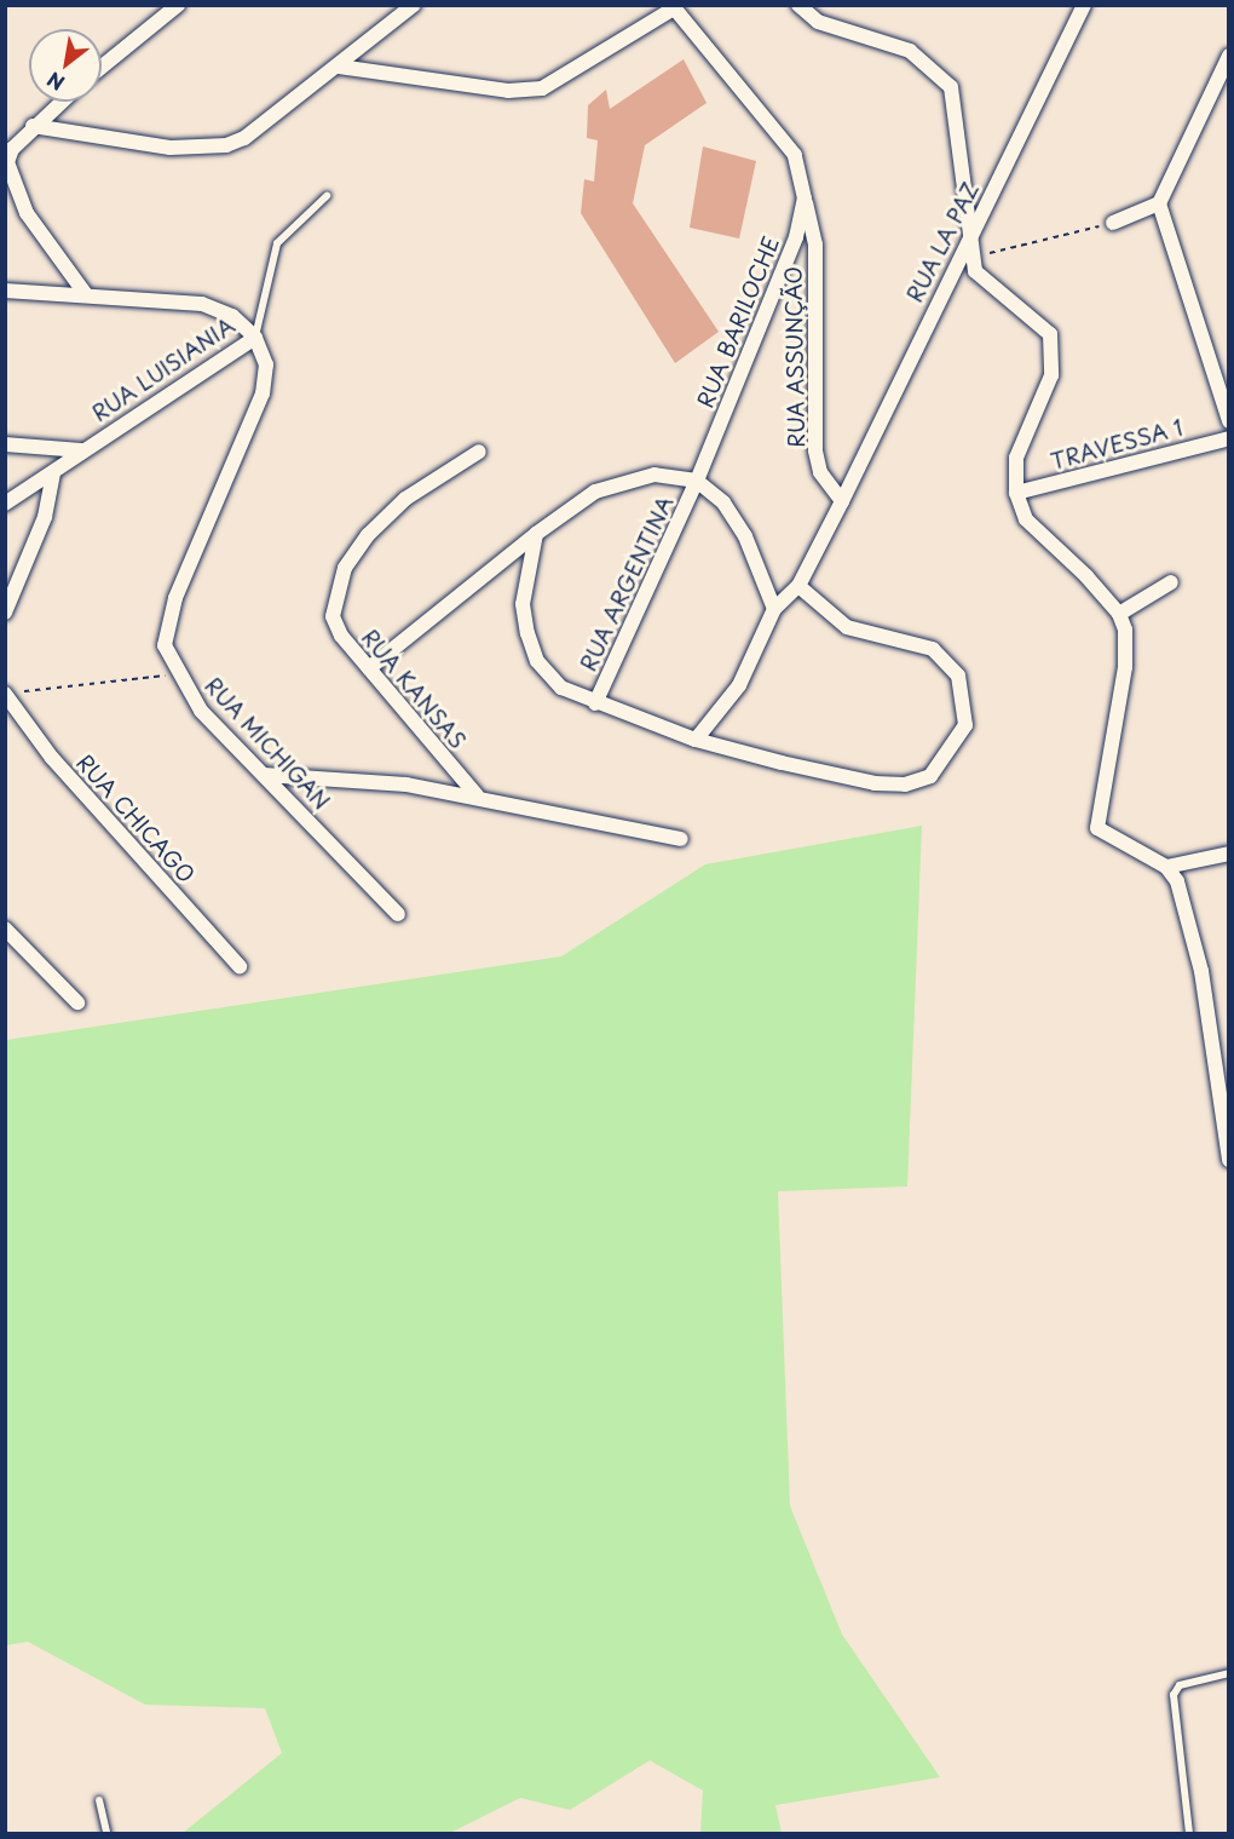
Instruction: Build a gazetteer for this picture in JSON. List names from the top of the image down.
{
  "streets": {
    "street": [
      "RUA LA PAZ",
      "RUA BARILOCHE",
      "RUA ASSUNÇÃO",
      "RUA LUISIANIA",
      "TRAVESSA 1",
      "RUA ARGENTINA",
      "RUA KANSAS",
      "RUA MICHIGAN",
      "RUA CHICAGO"
    ]
  },
  "crossings": [
    ["RUA LA PAZ", "RUA ASSUNÇÃO"],
    ["RUA BARILOCHE", "RUA ASSUNÇÃO"],
    ["RUA BARILOCHE", "RUA ARGENTINA"],
    ["RUA LUISIANIA", "RUA MICHIGAN"]
  ],
  "north": "bottom left"
}
